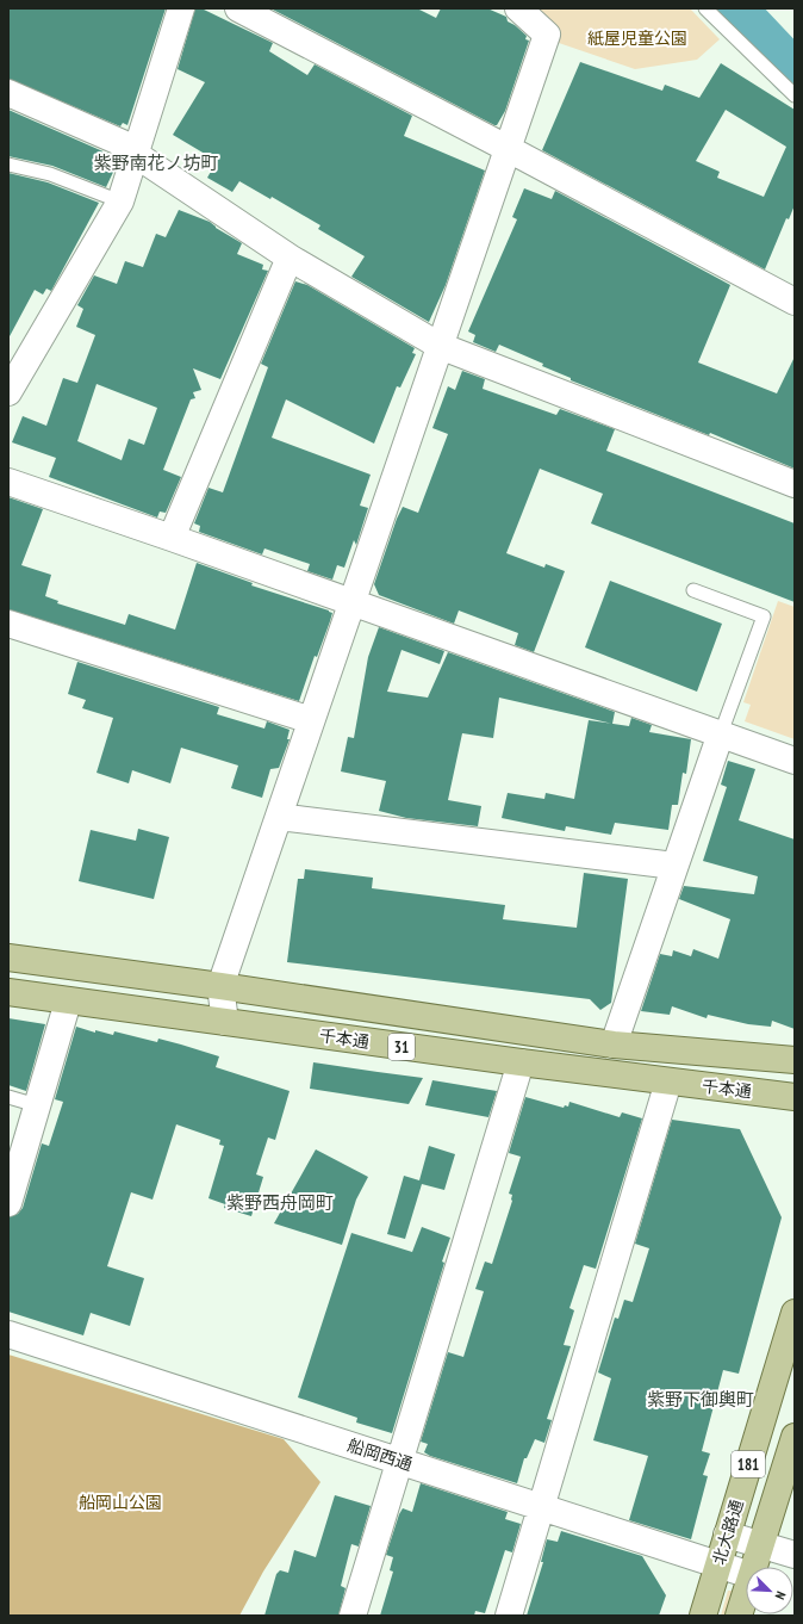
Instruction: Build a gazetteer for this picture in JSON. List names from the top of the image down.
{
  "streets": {
    "main road": [
      "千本通",
      "31",
      "181",
      "北大路通"
    ],
    "street": ["船岡西通"]
  },
  "crossings": [
    ["船岡西通", "北大路通"]
  ],
  "districts": ["紫野南花ノ坊町", "紫野西舟岡町", "紫野下御輿町"],
  "parks": ["紙屋児童公園", "船岡山公園"],
  "north": "bottom right"
}
